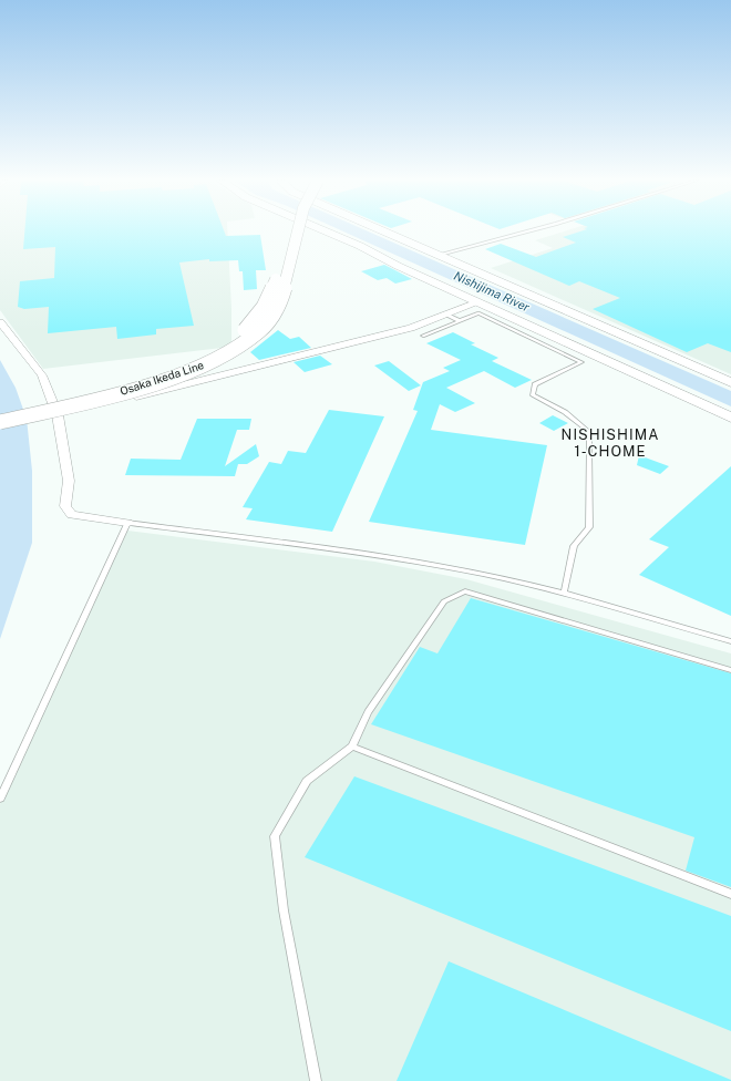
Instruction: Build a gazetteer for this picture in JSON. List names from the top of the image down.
{
  "streets": {
    "main road": ["Osaka Ikeda Line"]
  },
  "districts": ["NISHISHIMA 1-CHOME"],
  "water": ["Nishijima River"]
}
